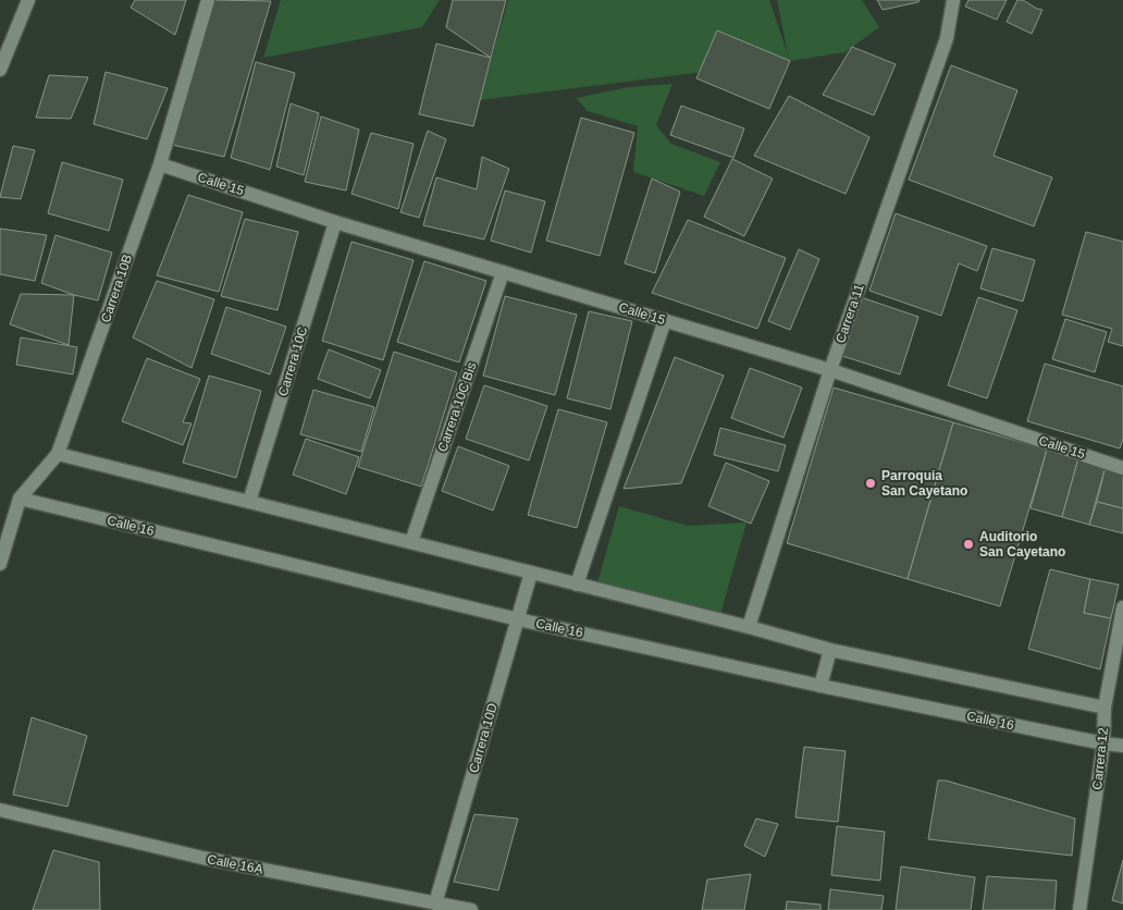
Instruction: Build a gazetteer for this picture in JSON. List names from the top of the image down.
{
  "streets": {
    "street": [
      "Calle 15",
      "Carrera 10B",
      "Carrera 11",
      "Carrera 10C",
      "Carrera 10C Bis",
      "Calle 16",
      "Carrera 10D",
      "Carrera 12",
      "Calle 16A"
    ]
  },
  "crossings": [
    ["Calle 15", "Carrera 10B"],
    ["Calle 15", "Carrera 11"],
    ["Calle 15", "Carrera 10C"],
    ["Calle 15", "Carrera 10C Bis"],
    ["Carrera 10B", "Calle 16"],
    ["Calle 16", "Carrera 10D"],
    ["Calle 16", "Carrera 12"],
    ["Carrera 10D", "Calle 16A"]
  ],
  "places": ["Parroquia San Cayetano", "Auditorio San Cayetano"]
}
